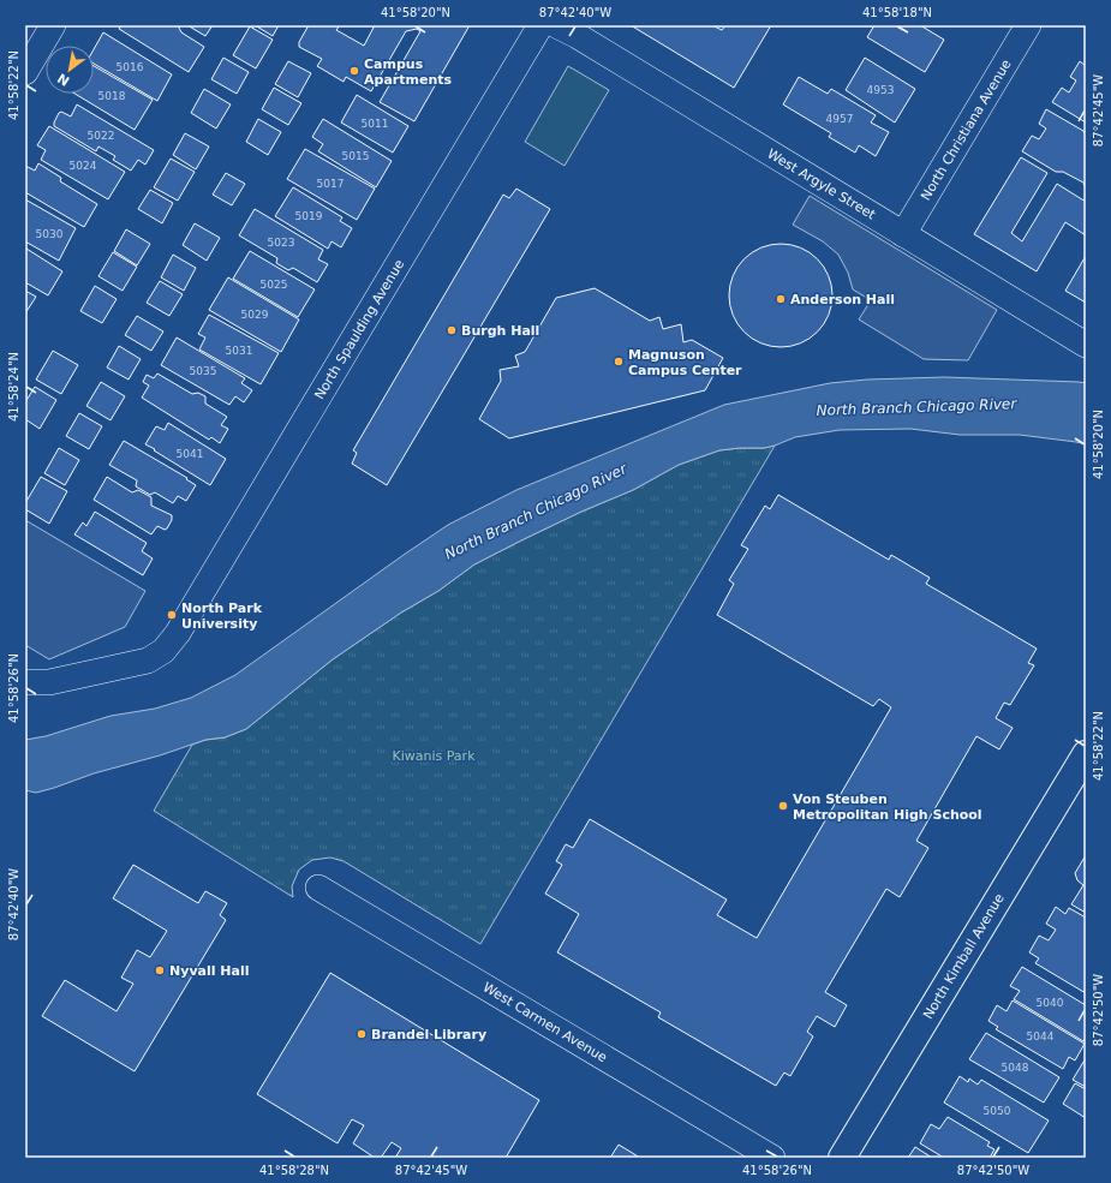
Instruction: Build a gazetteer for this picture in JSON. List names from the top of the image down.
{
  "streets": {
    "street": [
      "North Christiana Avenue",
      "West Argyle Street",
      "North Spaulding Avenue",
      "North Kimball Avenue",
      "West Carmen Avenue"
    ]
  },
  "crossings": [
    ["North Christiana Avenue", "West Argyle Street"]
  ],
  "water": ["North Branch Chicago River"],
  "parks": ["Kiwanis Park"],
  "places": [
    "Campus Apartments",
    "Anderson Hall",
    "Burgh Hall",
    "Magnuson Campus Center",
    "North Park University",
    "Von Steuben Metropolitan High School",
    "Nyvall Hall",
    "Brandel Library"
  ],
  "house_numbers": [
    "5016",
    "4953",
    "5018",
    "4957",
    "5011",
    "5022",
    "5015",
    "5024",
    "5017",
    "5019",
    "5030",
    "5023",
    "5025",
    "5029",
    "5031",
    "5035",
    "5041",
    "5040",
    "5044",
    "5048",
    "5050"
  ],
  "north": "bottom left",
  "coordinates": [
    "41°58'20\"N",
    "87°42'40\"W",
    "41°58'18\"N",
    "41°58'22\"N",
    "87°42'45\"W",
    "41°58'24\"N",
    "41°58'26\"N",
    "87°42'50\"W",
    "41°58'28\"N"
  ]
}
